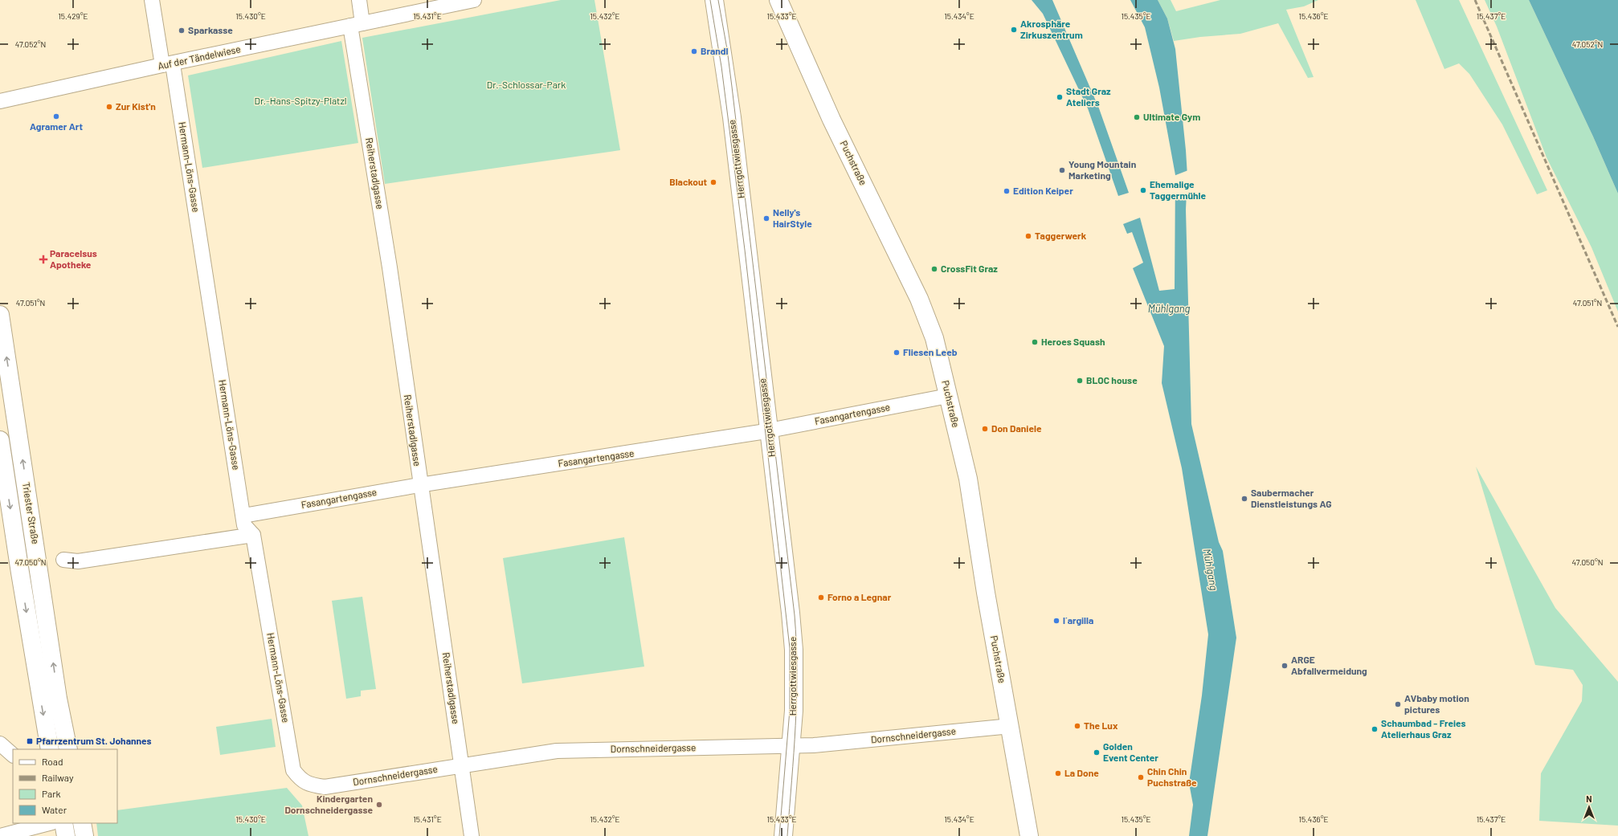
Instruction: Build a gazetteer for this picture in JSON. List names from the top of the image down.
{
  "streets": {
    "main road": ["Herrgottwiesgasse", "Puchstraße", "Triester Straße"],
    "street": [
      "Auf der Tändelwiese",
      "Hermann-Löns-Gasse",
      "Reiherstadlgasse",
      "Fasangartengasse",
      "Dornschneidergasse"
    ]
  },
  "crossings": [
    ["Auf der Tändelwiese", "Hermann-Löns-Gasse"],
    ["Auf der Tändelwiese", "Reiherstadlgasse"],
    ["Herrgottwiesgasse", "Fasangartengasse"],
    ["Herrgottwiesgasse", "Dornschneidergasse"],
    ["Puchstraße", "Fasangartengasse"],
    ["Puchstraße", "Dornschneidergasse"],
    ["Hermann-Löns-Gasse", "Fasangartengasse"],
    ["Hermann-Löns-Gasse", "Dornschneidergasse"],
    ["Reiherstadlgasse", "Fasangartengasse"],
    ["Reiherstadlgasse", "Dornschneidergasse"]
  ],
  "water": ["Mühlgang"],
  "parks": ["Dr.-Schlossar-Park", "Dr.-Hans-Spitzy-Platzl"],
  "places": {
    "other": [
      "Akrosphäre Zirkuszentrum",
      "Sparkasse",
      "Brandl",
      "Stadt Graz Ateliers",
      "Zur Kist'n",
      "Agramer Art",
      "Ultimate Gym",
      "Young Mountain Marketing",
      "Blackout",
      "Ehemalige Taggermühle",
      "Edition Keiper",
      "Nelly's HairStyle",
      "Taggerwerk",
      "CrossFit Graz",
      "Heroes Squash",
      "Fliesen Leeb",
      "BLOC house",
      "Don Daniele",
      "Saubermacher Dienstleistungs AG",
      "Forno a Legnar",
      "l´argilla",
      "ARGE Abfallvermeidung",
      "AVbaby motion pictures",
      "The Lux",
      "Schaumbad - Freies Atelierhaus Graz",
      "Golden Event Center",
      "La Done",
      "Chin Chin Puchstraße",
      "Kindergarten Dornschneidergasse"
    ],
    "health": ["Paracelsus Apotheke"],
    "transit": ["Pfarrzentrum St. Johannes"]
  },
  "legend": [
    "Road",
    "Railway",
    "Park",
    "Water"
  ],
  "north": "top",
  "coordinates": [
    "15.429°E",
    "15.430°E",
    "15.431°E",
    "15.432°E",
    "15.433°E",
    "15.434°E",
    "15.435°E",
    "15.436°E",
    "15.437°E",
    "47.052°N",
    "47.051°N",
    "47.050°N"
  ]
}
